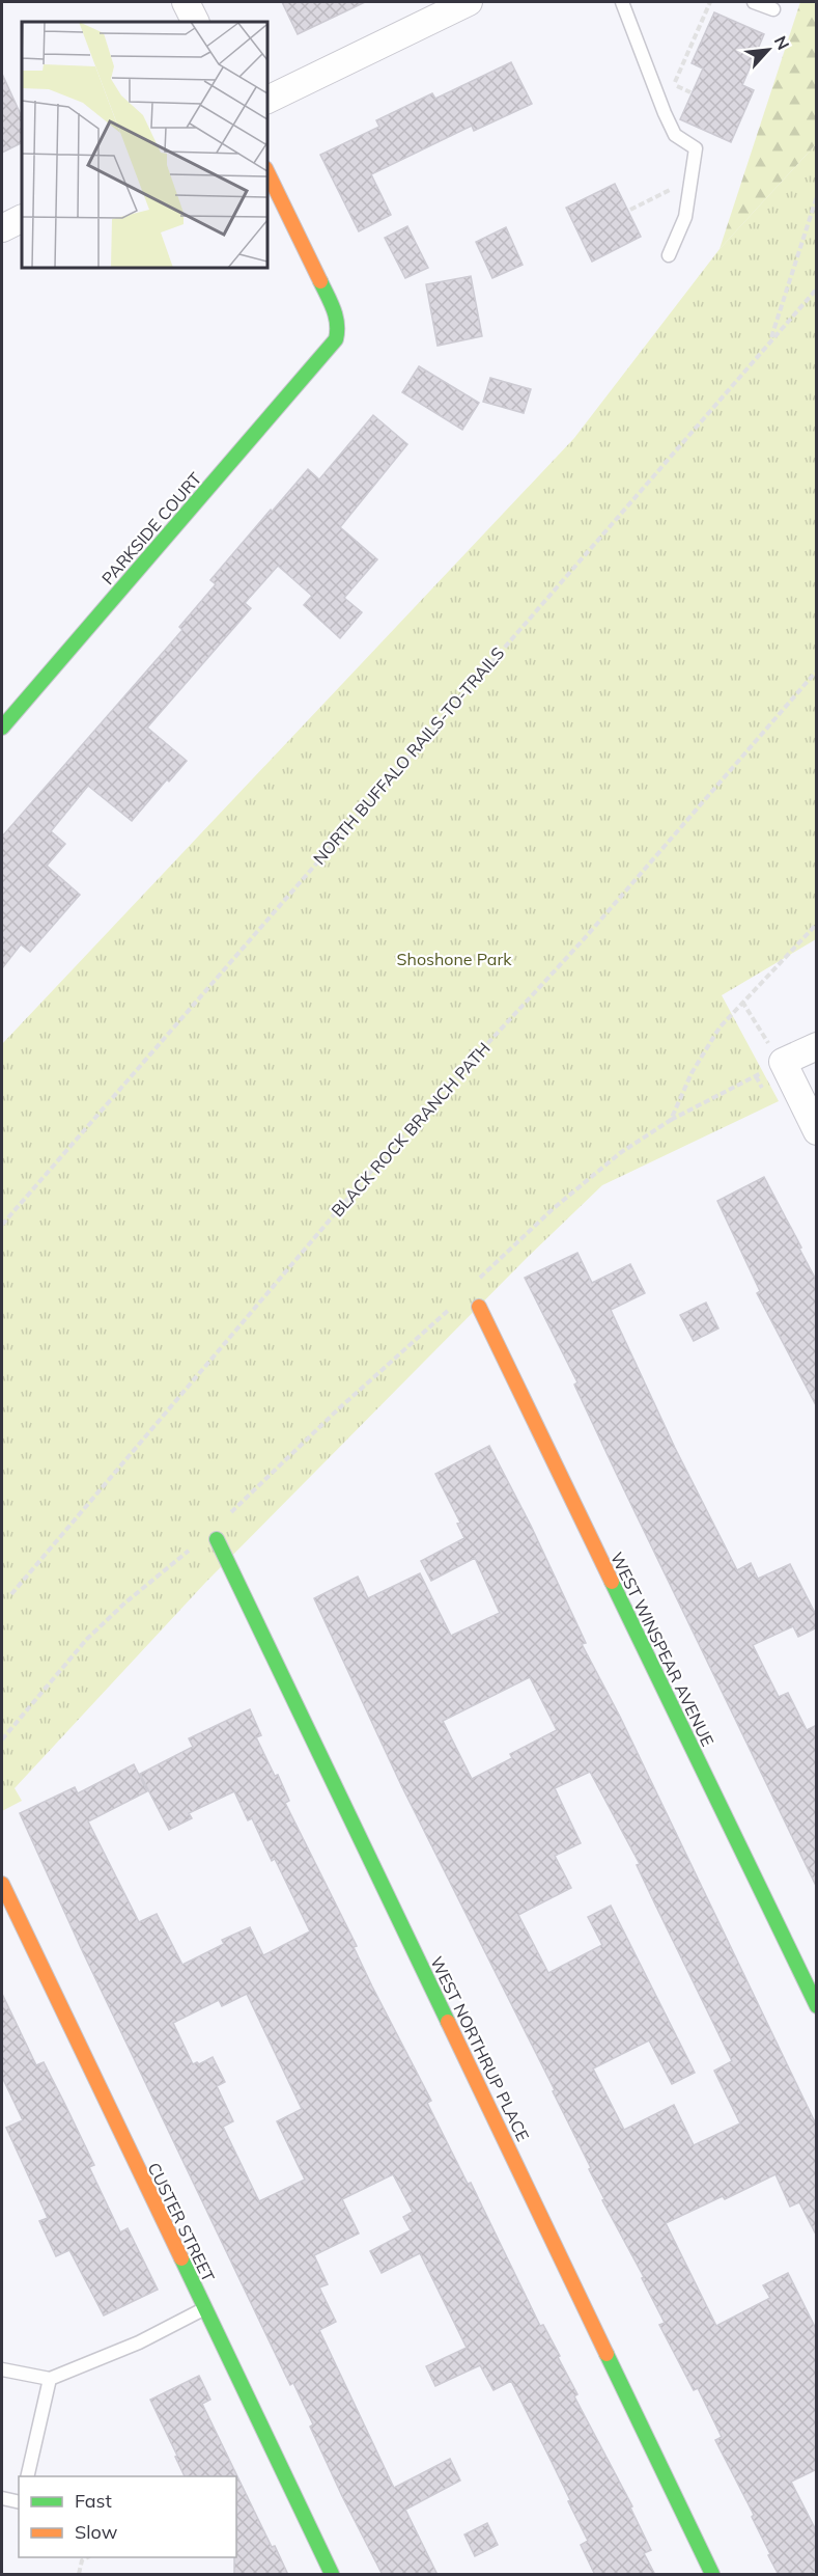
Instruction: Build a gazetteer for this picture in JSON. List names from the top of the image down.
{
  "streets": {
    "street": [
      "PARKSIDE COURT",
      "WEST WINSPEAR AVENUE",
      "WEST NORTHRUP PLACE",
      "CUSTER STREET"
    ],
    "path": ["NORTH BUFFALO RAILS-TO-TRAILS", "BLACK ROCK BRANCH PATH"]
  },
  "parks": ["Shoshone Park"],
  "legend": ["Fast", "Slow"],
  "north": "top right"
}
